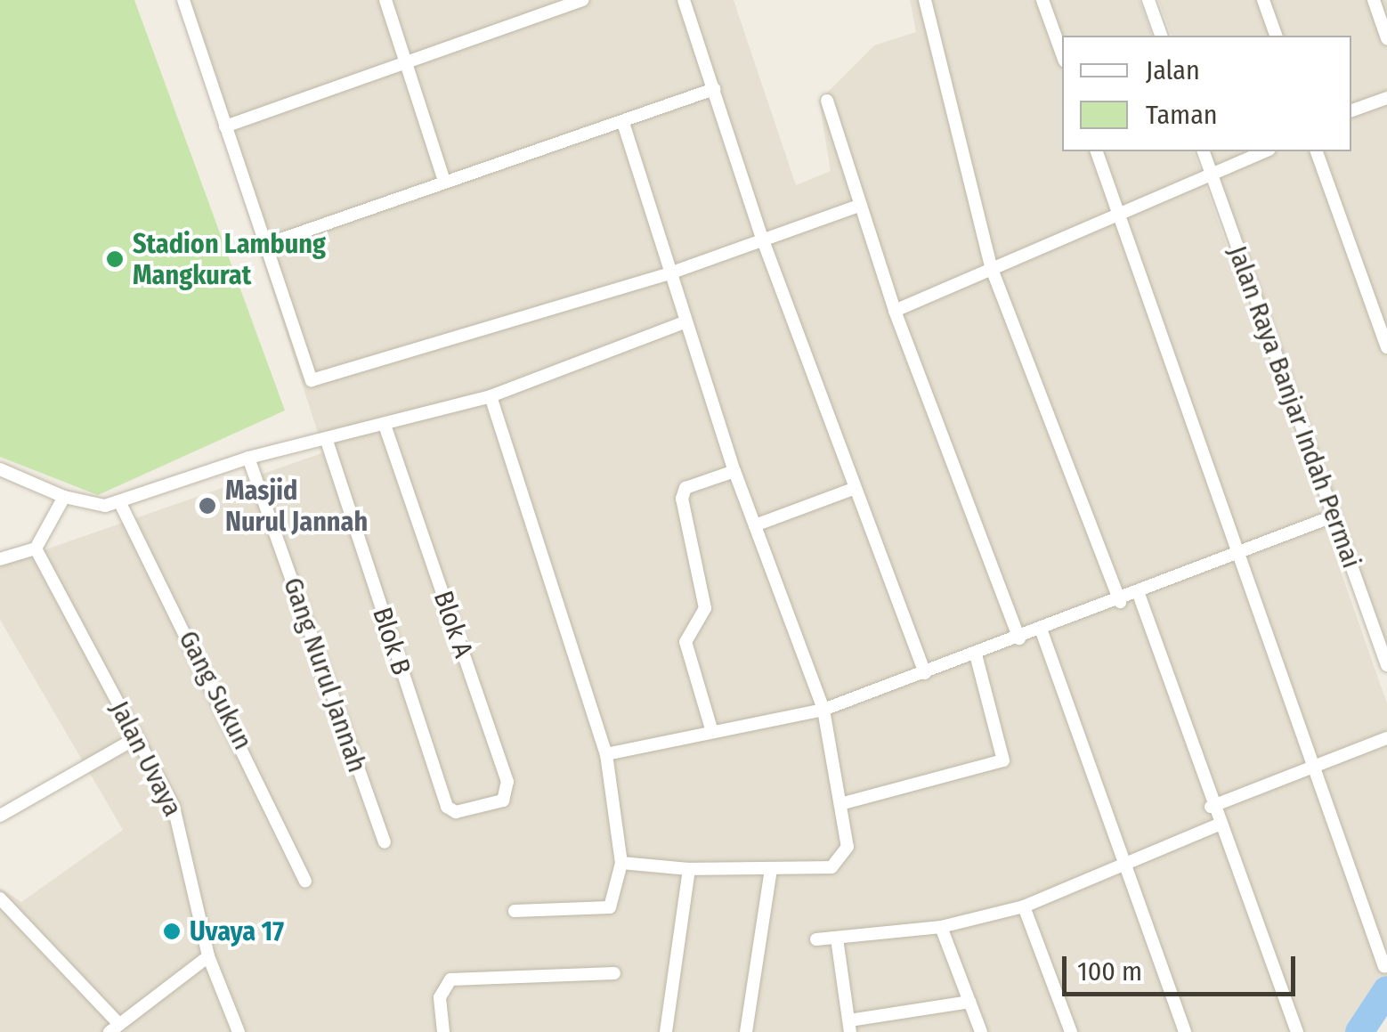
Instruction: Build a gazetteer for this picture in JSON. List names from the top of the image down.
{
  "streets": {
    "street": [
      "Jalan Raya Banjar Indah Permai",
      "Blok A",
      "Blok B",
      "Gang Nurul Jannah",
      "Gang Sukun",
      "Jalan Uvaya"
    ]
  },
  "crossings": [
    ["Blok A", "Blok B"]
  ],
  "places": ["Stadion Lambung Mangkurat", "Masjid Nurul Jannah", "Uvaya 17"],
  "legend": ["Jalan", "Taman"],
  "scale_bar": "100 m"
}
